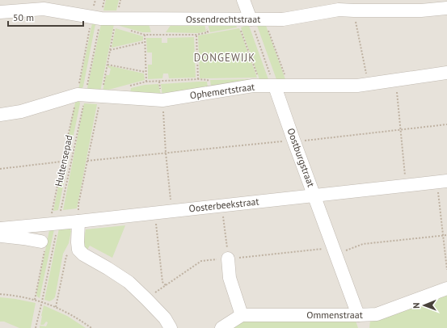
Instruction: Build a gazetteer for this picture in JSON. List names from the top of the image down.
{
  "streets": {
    "street": [
      "Ossendrechtstraat",
      "Ophemertstraat",
      "Oostburgstraat",
      "Oosterbeekstraat",
      "Ommenstraat"
    ],
    "path": ["Hultensepad"]
  },
  "crossings": [
    ["Ossendrechtstraat", "Hultensepad"],
    ["Ophemertstraat", "Oostburgstraat"],
    ["Ophemertstraat", "Hultensepad"],
    ["Oostburgstraat", "Oosterbeekstraat"],
    ["Oostburgstraat", "Ommenstraat"],
    ["Hultensepad", "Oosterbeekstraat"]
  ],
  "districts": ["DONGEWIJK"],
  "scale_bar": "50 m",
  "north": "left"
}
